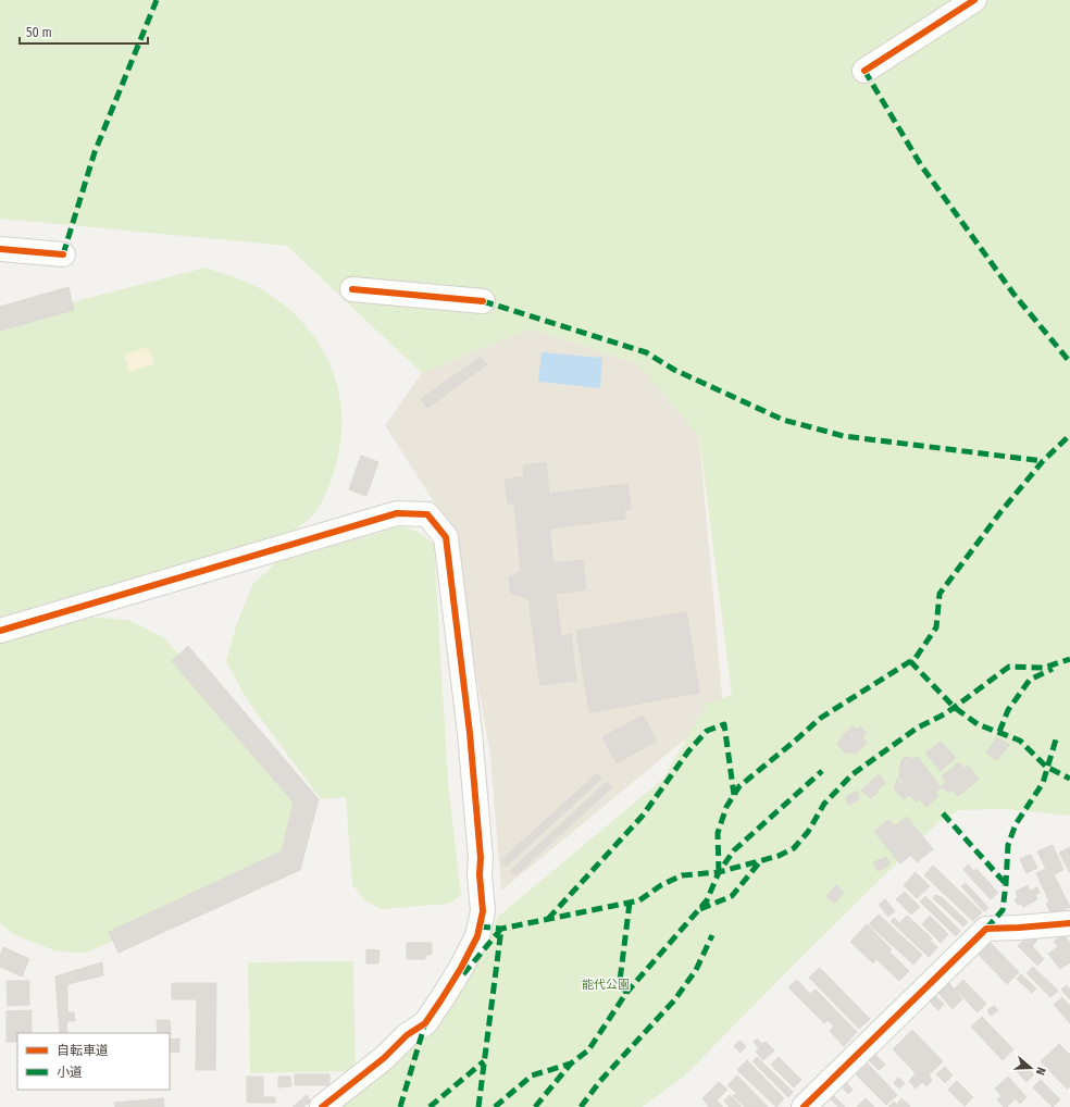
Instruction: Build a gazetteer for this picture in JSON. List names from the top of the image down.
{
  "parks": ["能代公園"],
  "legend": ["自転車道", "小道"],
  "scale_bar": "50 m",
  "north": "right"
}
